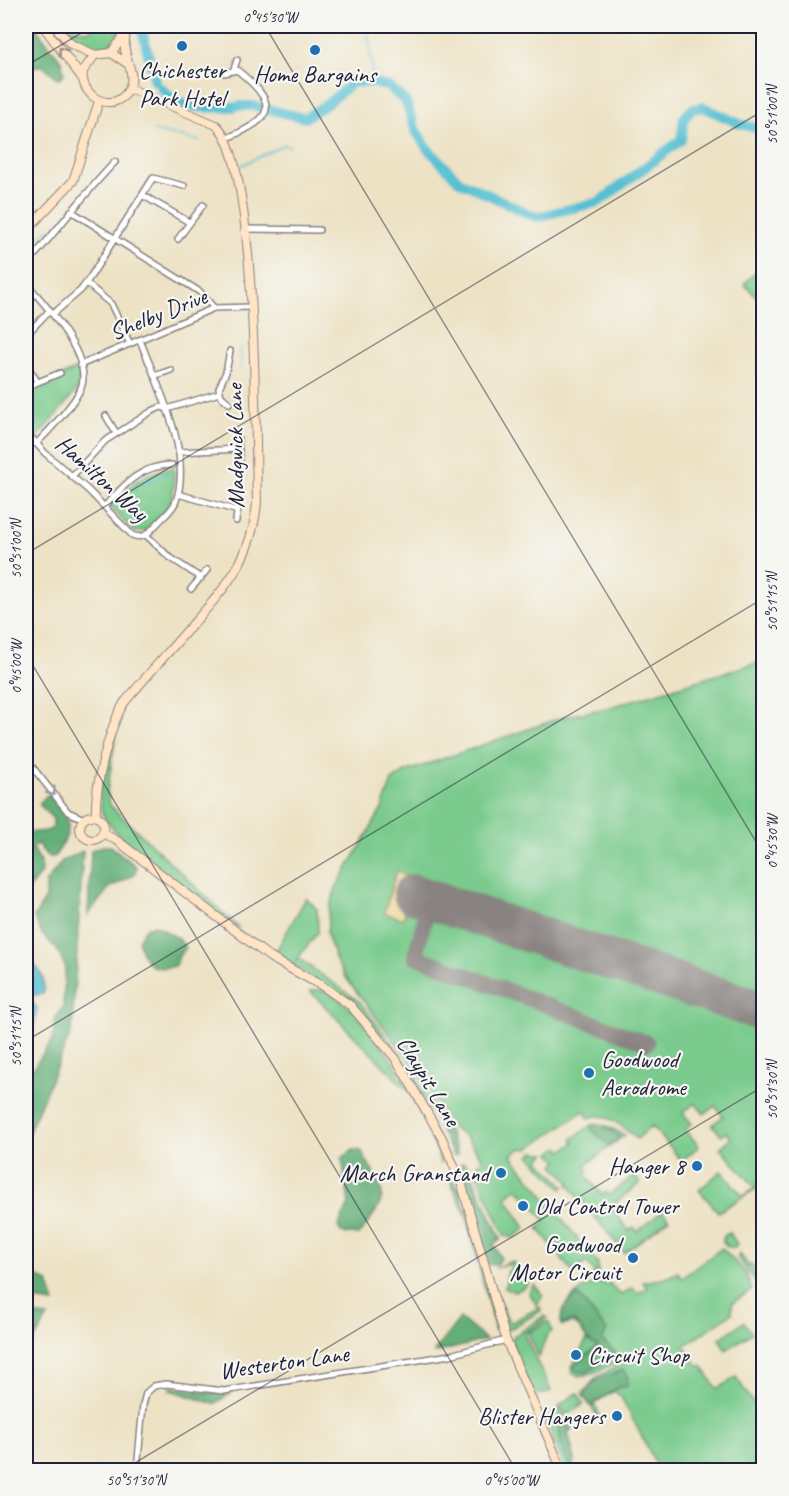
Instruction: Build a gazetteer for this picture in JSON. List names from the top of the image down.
{
  "streets": {
    "street": [
      "Shelby Drive",
      "Madgwick Lane",
      "Hamilton Way",
      "Claypit Lane",
      "Westerton Lane"
    ]
  },
  "crossings": [
    ["Shelby Drive", "Madgwick Lane"],
    ["Shelby Drive", "Hamilton Way"],
    ["Madgwick Lane", "Claypit Lane"],
    ["Claypit Lane", "Westerton Lane"]
  ],
  "places": [
    "Chichester Park Hotel",
    "Home Bargains",
    "Goodwood Aerodrome",
    "Hanger 8",
    "March Granstand",
    "Old Control Tower",
    "Goodwood Motor Circuit",
    "Circuit Shop",
    "Blister Hangers"
  ],
  "coordinates": [
    "0°45'30\"W",
    "50°51'00\"N",
    "50°51'15\"N",
    "0°45'00\"W",
    "50°51'30\"N"
  ]
}
